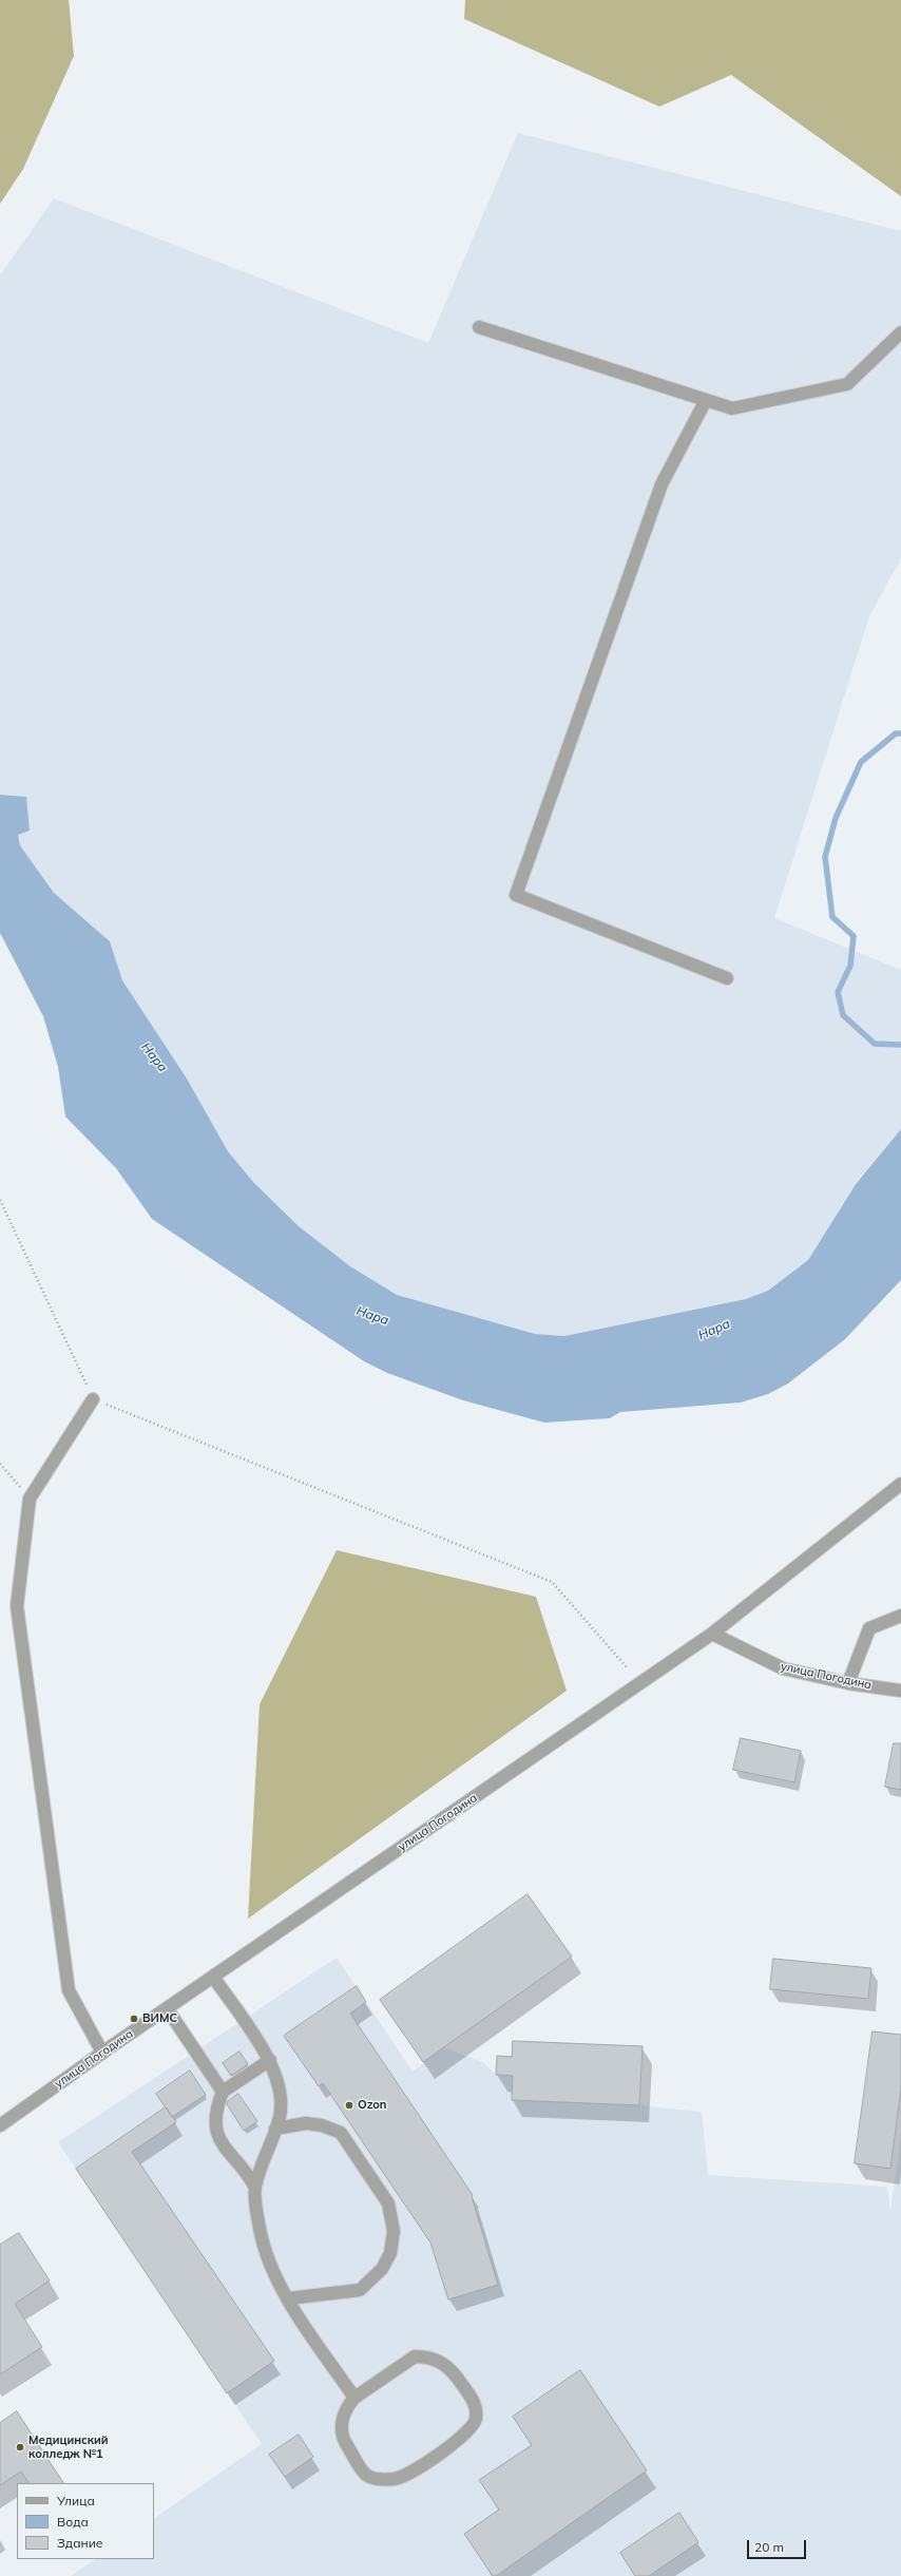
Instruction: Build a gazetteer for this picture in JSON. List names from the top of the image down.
{
  "streets": {
    "street": ["улица Погодина"]
  },
  "water": ["Нара"],
  "places": ["ВИМС", "Ozon", "Медицинский колледж №1"],
  "legend": ["Улица", "Вода", "Здание"],
  "scale_bar": "20 m"
}
